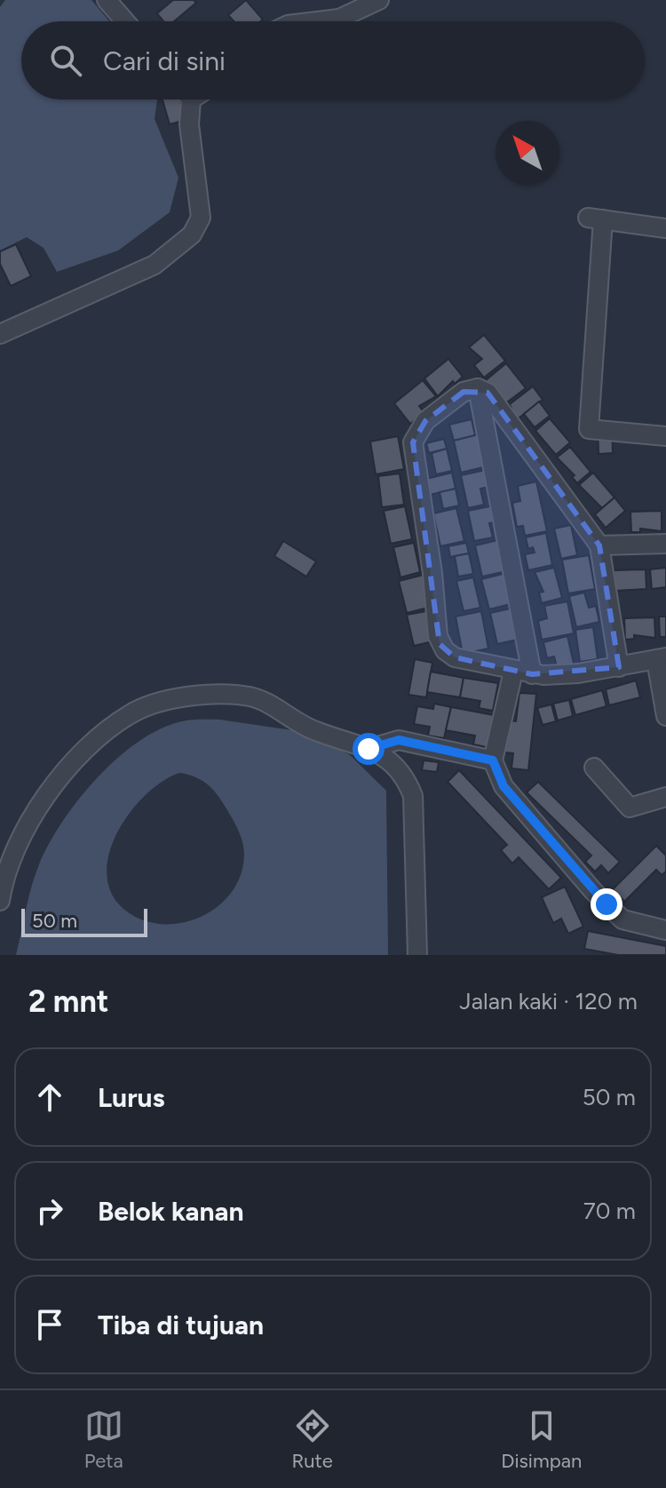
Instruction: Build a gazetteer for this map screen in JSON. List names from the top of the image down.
{
  "scale_bar": "50 m",
  "north": "top left",
  "page": {
    "search": "Cari di sini",
    "scale": "50 m",
    "heading": ["2 mnt", "Jalan kaki · 120 m"],
    "list": [
      ["Lurus", "50 m"],
      ["Belok kanan", "70 m"],
      "Tiba di tujuan"
    ],
    "nav": ["Peta", "Rute", "Disimpan"]
  }
}
